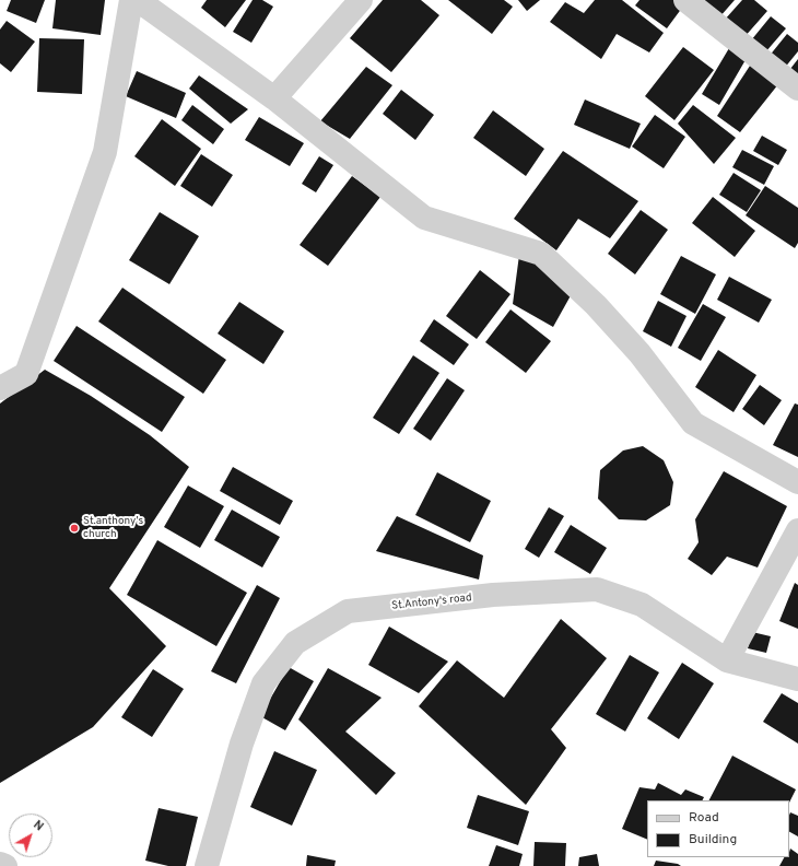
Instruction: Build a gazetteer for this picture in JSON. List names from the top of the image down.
{
  "streets": {
    "street": ["St.Antony's road"]
  },
  "places": ["St.anthony's church"],
  "legend": ["Road", "Building"],
  "north": "top right"
}
